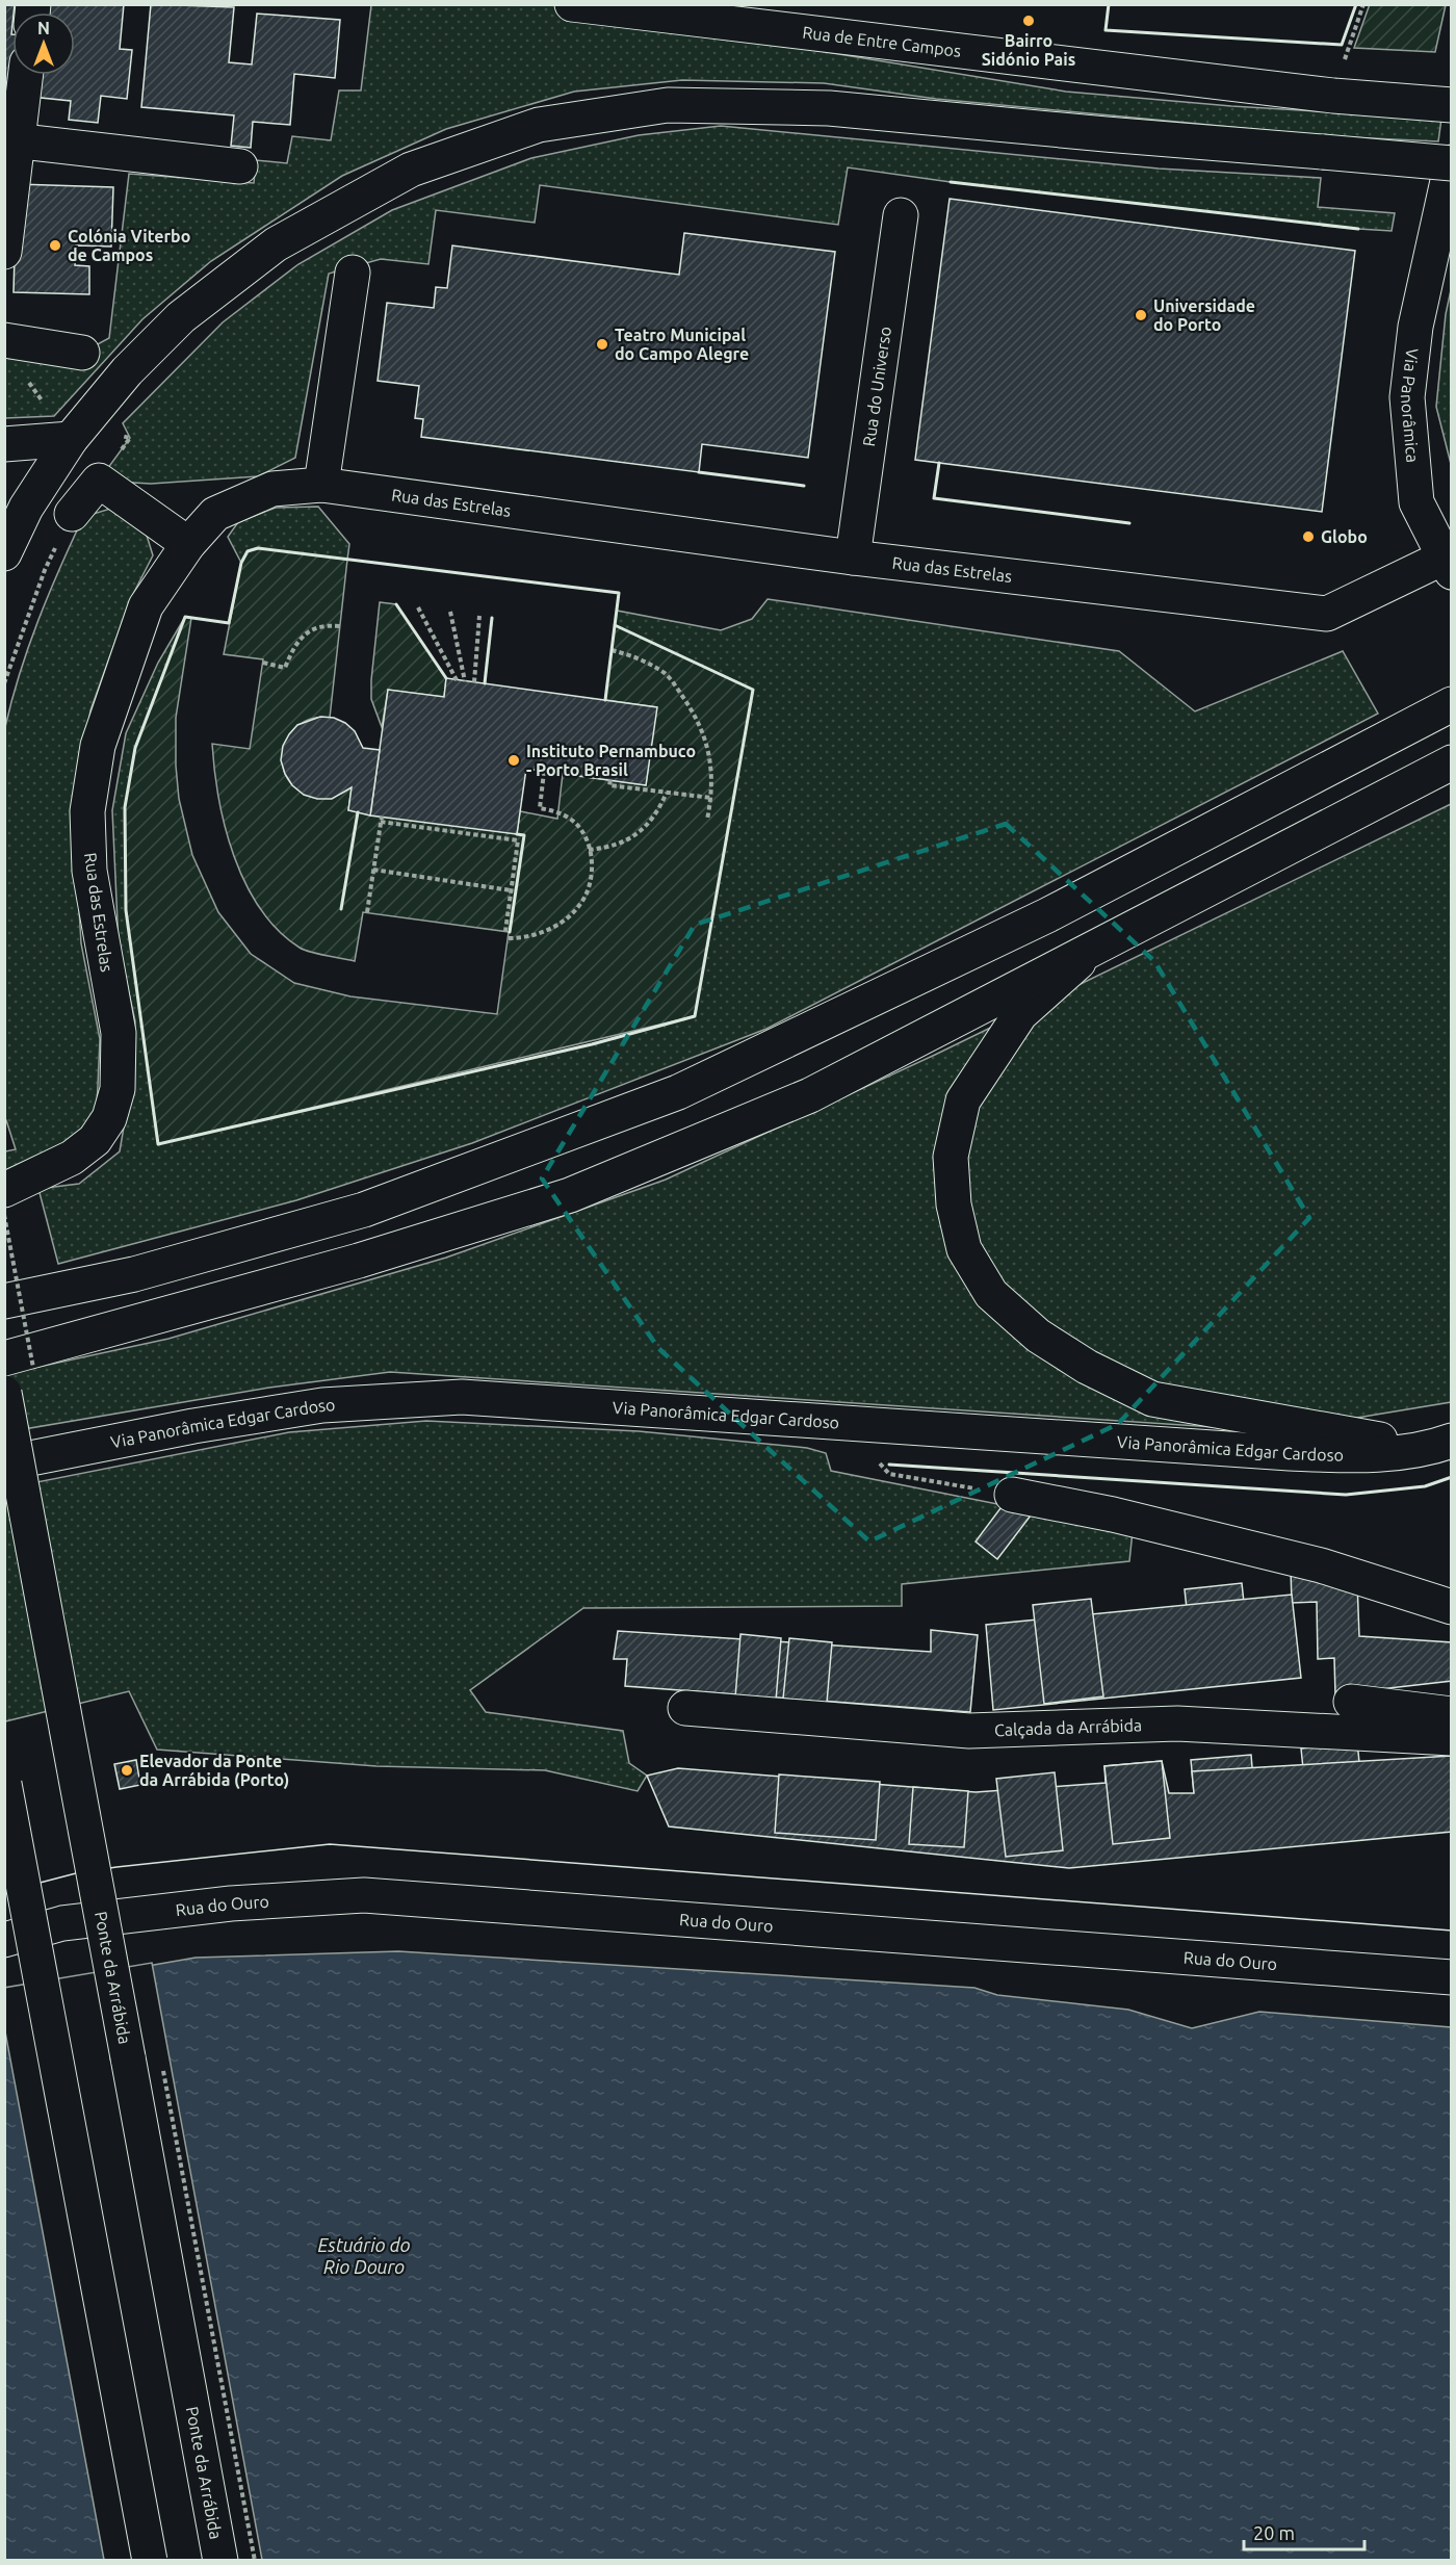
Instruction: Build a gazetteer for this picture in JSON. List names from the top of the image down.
{
  "streets": {
    "main road": [
      "Rua de Entre Campos",
      "Rua do Universo",
      "Via Panorâmica",
      "Rua das Estrelas",
      "Via Panorâmica Edgar Cardoso",
      "Calçada da Arrábida",
      "Rua do Ouro",
      "Ponte da Arrábida"
    ]
  },
  "crossings": [
    ["Rua do Universo", "Rua das Estrelas"],
    ["Via Panorâmica", "Rua das Estrelas"]
  ],
  "water": ["Estuário do Rio Douro"],
  "places": [
    "Bairro Sidónio Pais",
    "Colónia Viterbo de Campos",
    "Universidade do Porto",
    "Teatro Municipal do Campo Alegre",
    "Globo",
    "Instituto Pernambuco - Porto Brasil",
    "Elevador da Ponte da Arrábida (Porto)"
  ],
  "scale_bar": "20 m",
  "north": "top"
}
